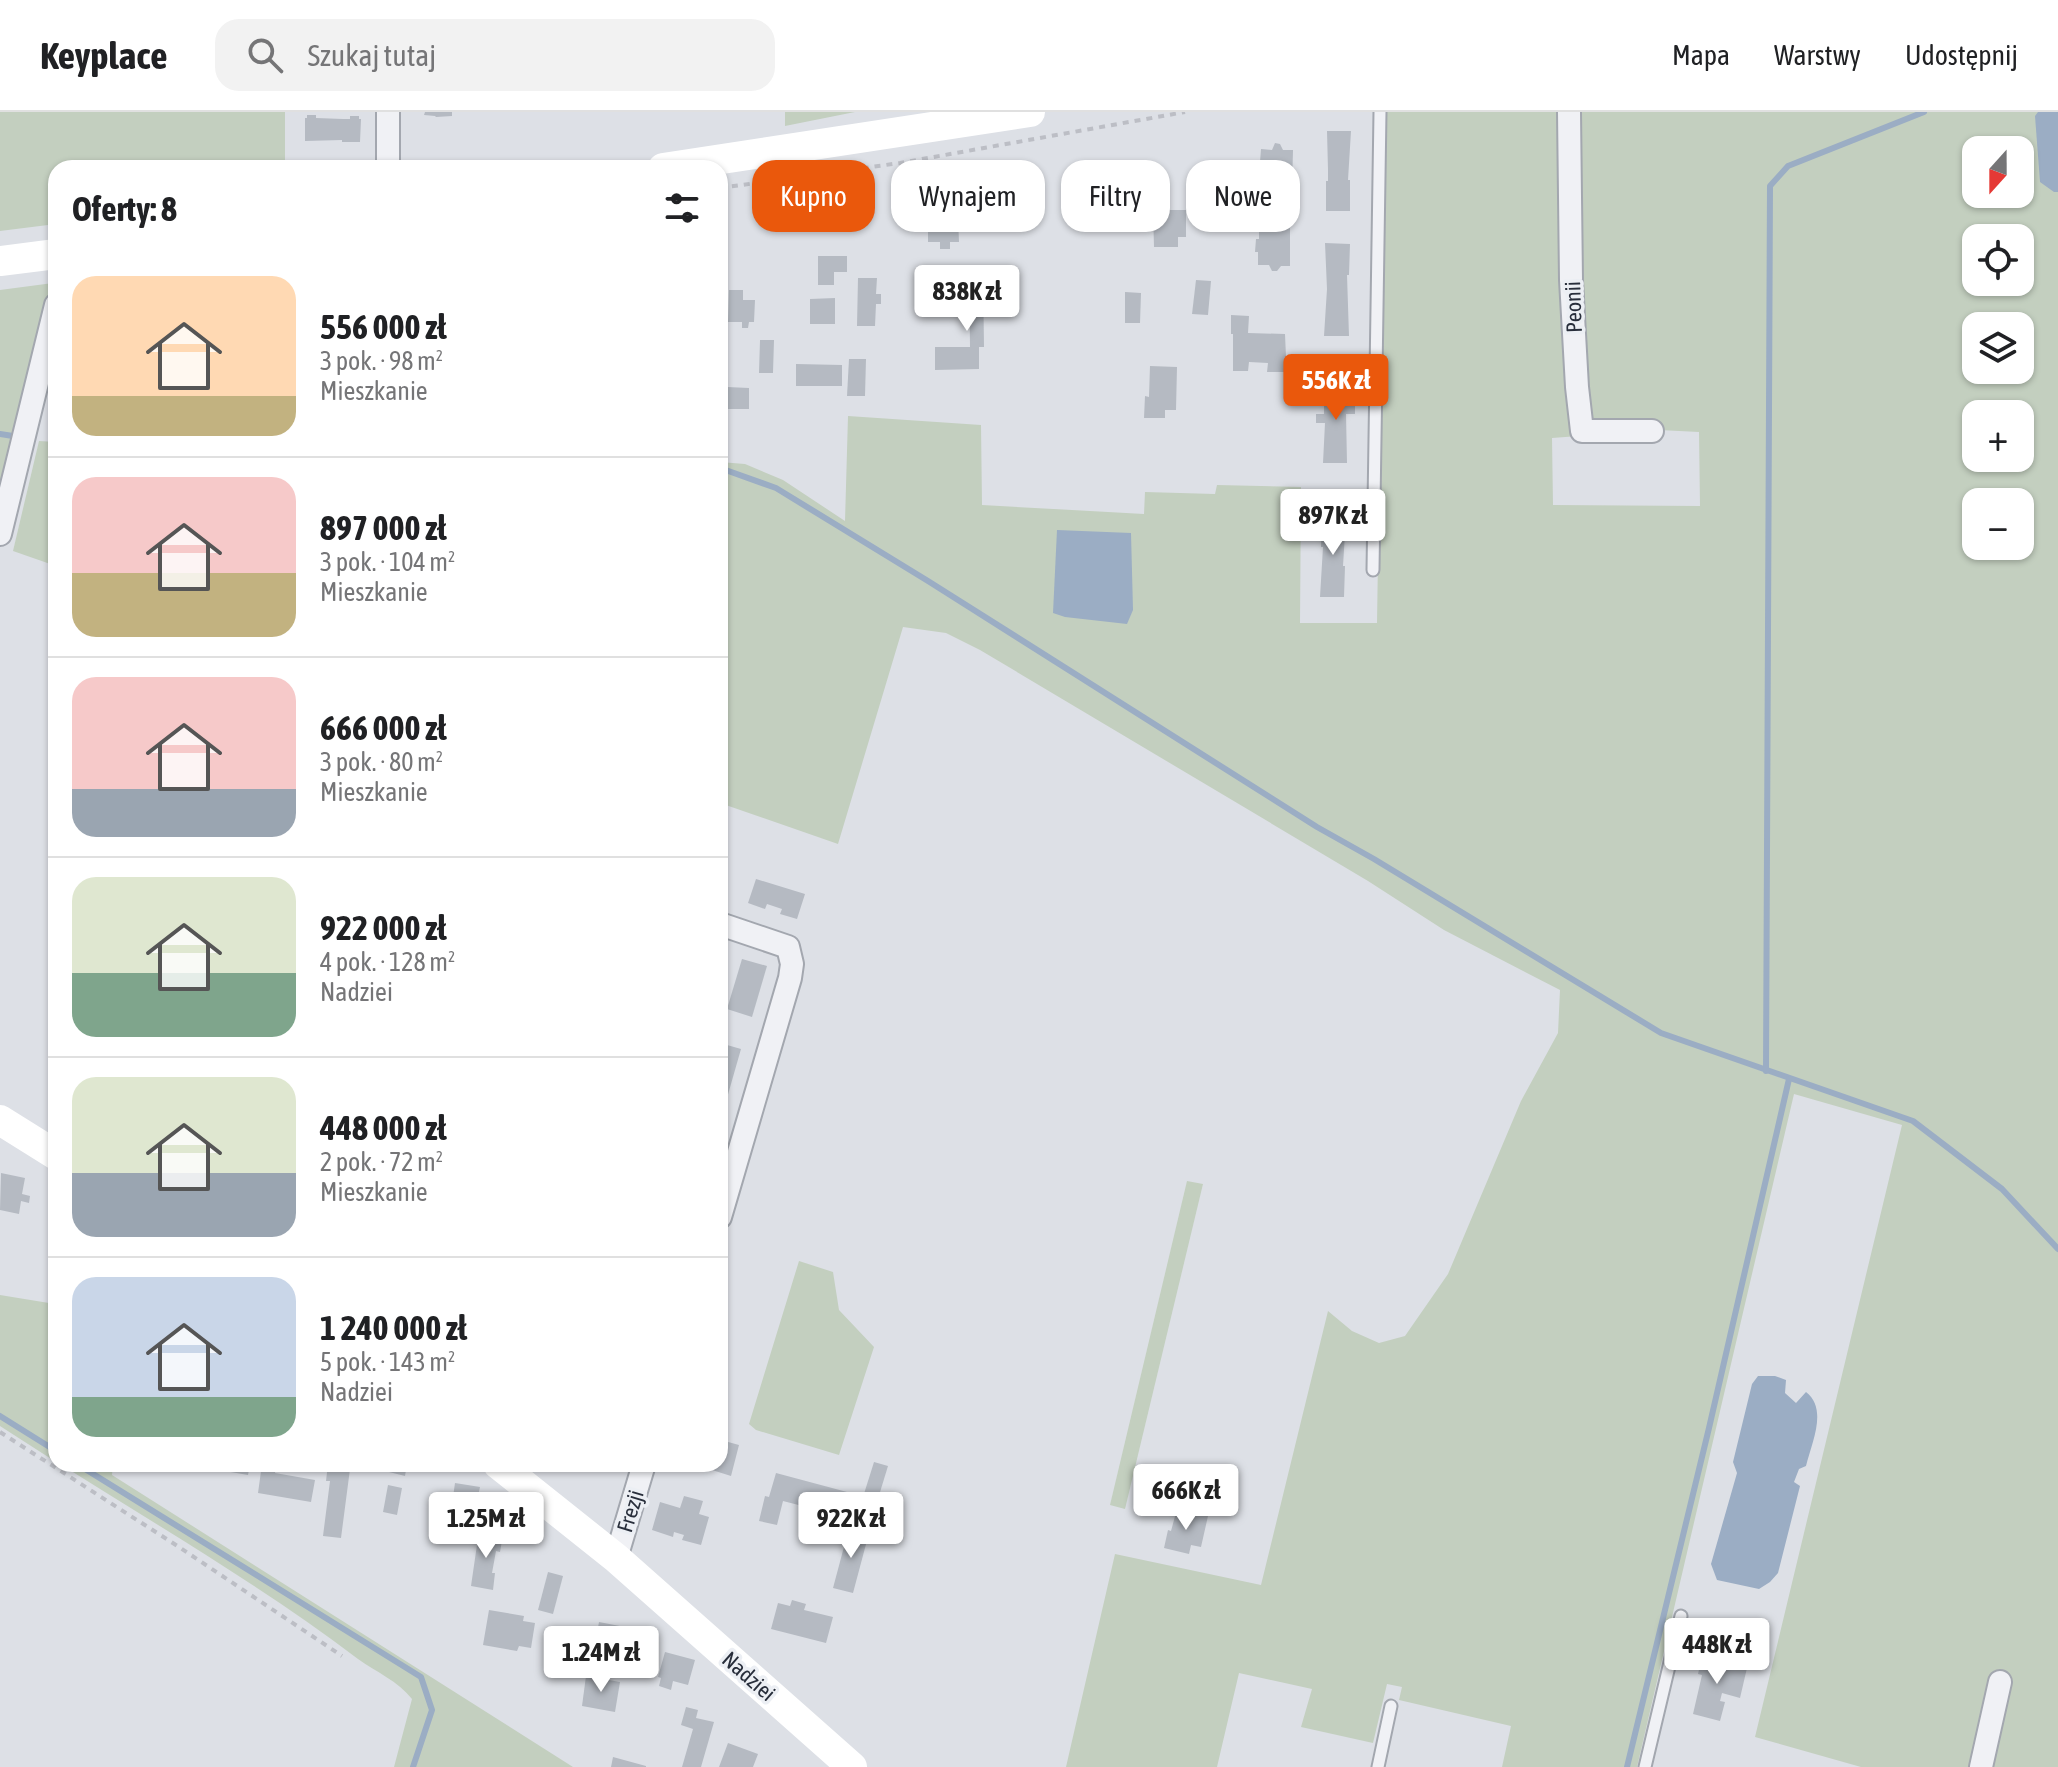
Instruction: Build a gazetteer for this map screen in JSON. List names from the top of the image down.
{
  "streets": {
    "street": ["Peonii", "Frezji", "Nadziei"]
  },
  "crossings": [
    ["Frezji", "Nadziei"]
  ],
  "north": "bottom",
  "page": {
    "header": "Keyplace",
    "search": "Szukaj tutaj",
    "nav": ["Mapa", "Warstwy", "Udostępnij"],
    "map_buttons": ["+", "−"],
    "chip": [
      "Kupno",
      "Wynajem",
      "Filtry",
      "Nowe"
    ],
    "heading": "Oferty: 8",
    "list": [
      {
        "name": "556 000 zł",
        "note": "3 pok. · 98 m² · Mieszkanie"
      },
      {
        "name": "897 000 zł",
        "note": "3 pok. · 104 m² · Mieszkanie"
      },
      {
        "name": "666 000 zł",
        "note": "3 pok. · 80 m² · Mieszkanie"
      },
      {
        "name": "922 000 zł",
        "note": "4 pok. · 128 m² · Nadziei"
      },
      {
        "name": "448 000 zł",
        "note": "2 pok. · 72 m² · Mieszkanie"
      },
      {
        "name": "1 240 000 zł",
        "note": "5 pok. · 143 m² · Nadziei"
      }
    ],
    "price": [
      "838K zł",
      "556K zł",
      "897K zł",
      "666K zł",
      "1.25M zł",
      "922K zł",
      "448K zł",
      "1.24M zł"
    ]
  }
}
